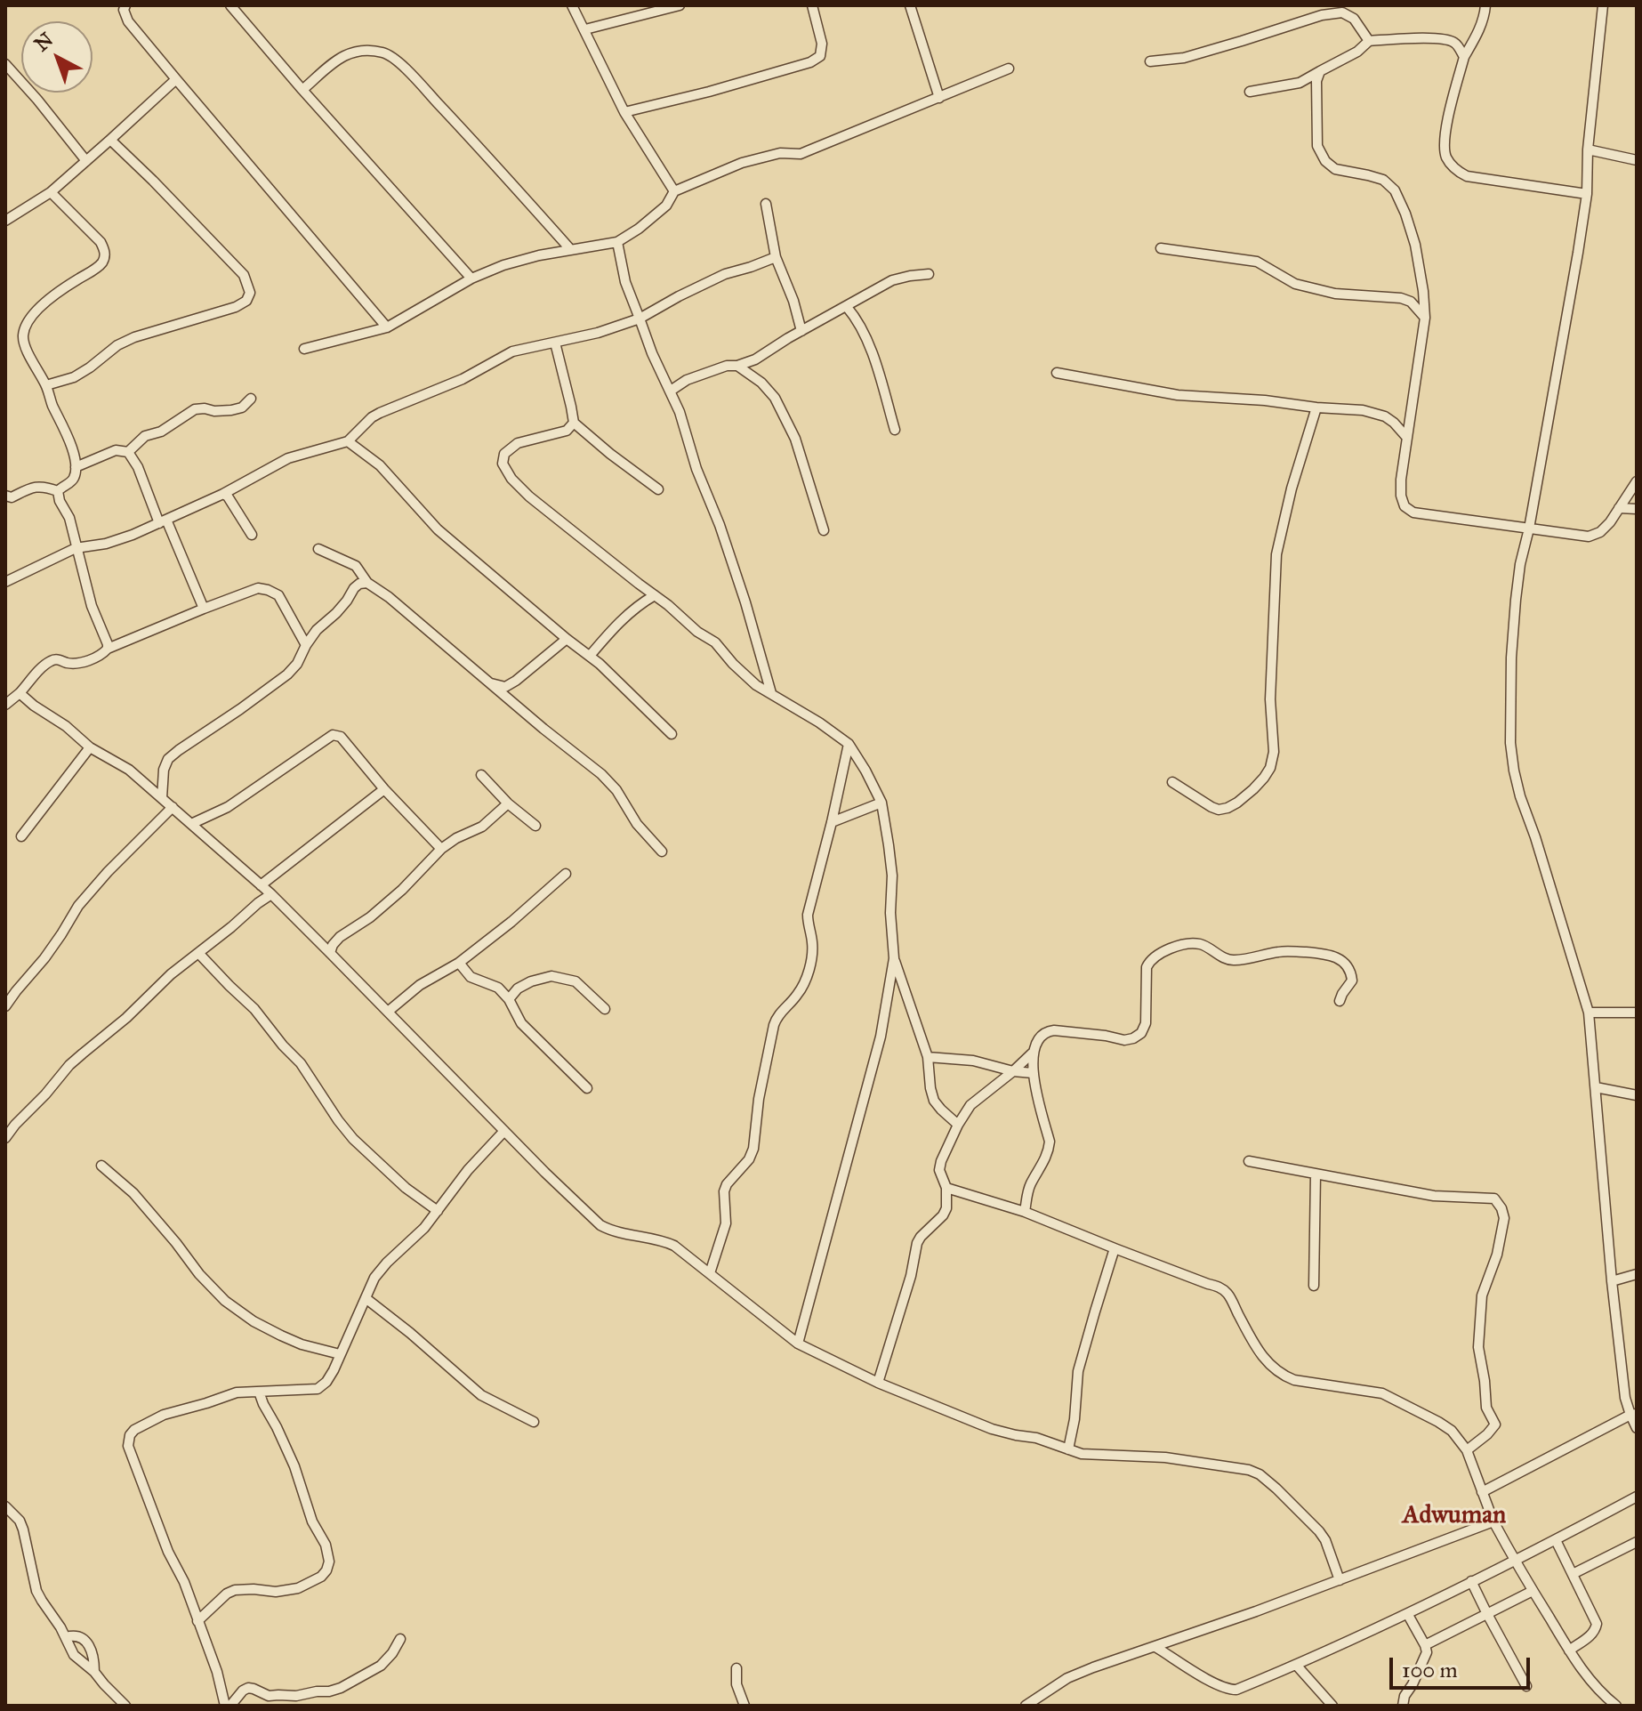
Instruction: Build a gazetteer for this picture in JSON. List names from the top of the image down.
{
  "districts": ["Adwuman"],
  "scale_bar": "100 m",
  "north": "top left"
}
